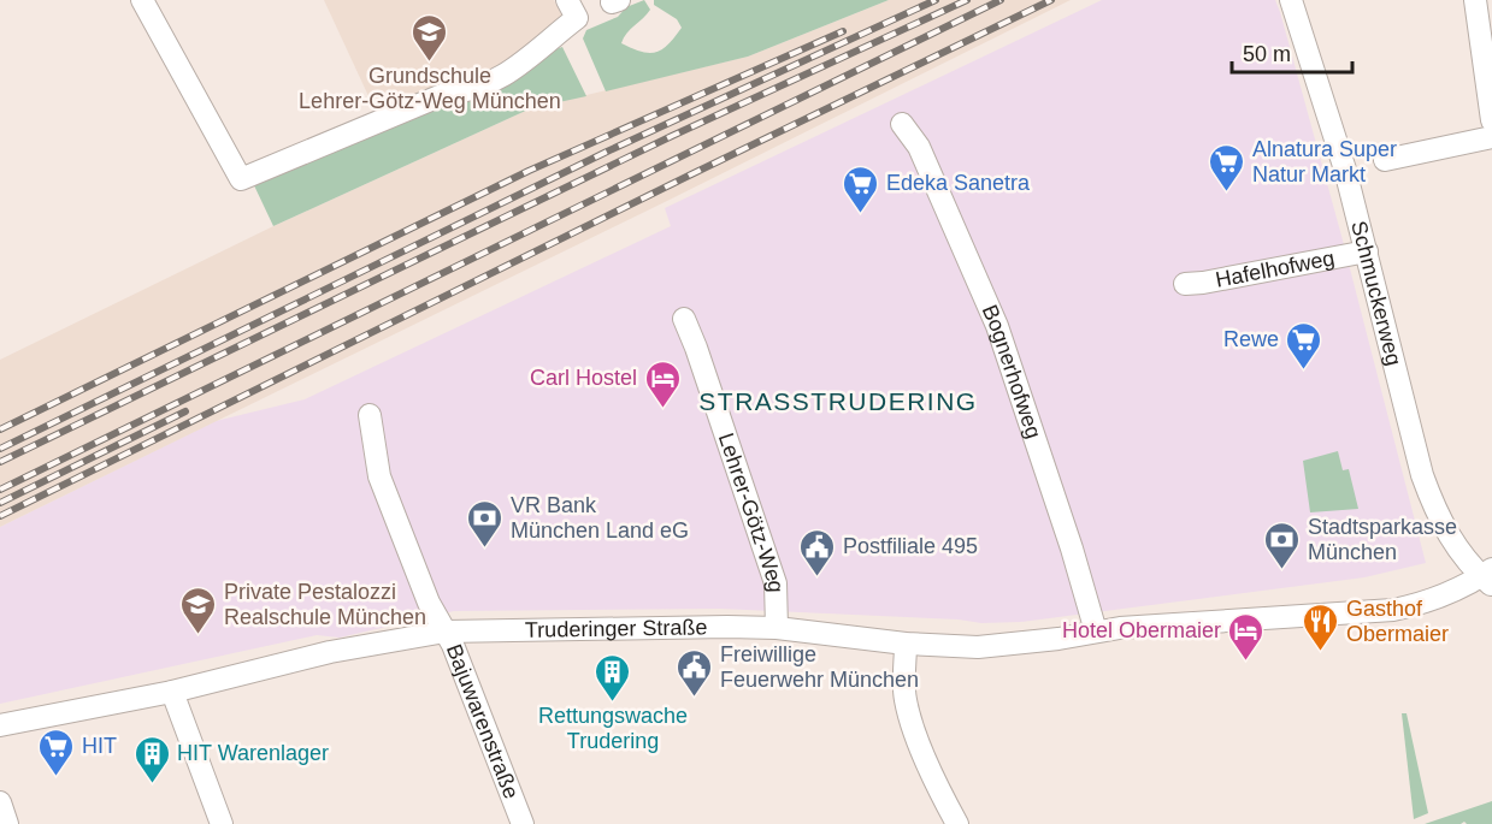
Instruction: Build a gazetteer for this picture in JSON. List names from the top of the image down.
{
  "streets": {
    "street": [
      "Hafelhofweg",
      "Schmuckerweg",
      "Bognerhofweg",
      "Lehrer-Götz-Weg",
      "Truderinger Straße",
      "Bajuwarenstraße"
    ]
  },
  "crossings": [
    ["Hafelhofweg", "Schmuckerweg"],
    ["Schmuckerweg", "Truderinger Straße"],
    ["Bognerhofweg", "Truderinger Straße"],
    ["Lehrer-Götz-Weg", "Truderinger Straße"],
    ["Truderinger Straße", "Bajuwarenstraße"]
  ],
  "districts": ["STRASSTRUDERING"],
  "places": {
    "school or university": ["Grundschule Lehrer-Götz-Weg München", "Private Pestalozzi Realschule München"],
    "supermarket": [
      "Alnatura Super Natur Markt",
      "Edeka Sanetra",
      "Rewe",
      "HIT"
    ],
    "hotel": ["Carl Hostel", "Hotel Obermaier"],
    "bank": ["VR Bank München Land eG", "Stadtsparkasse München"],
    "public building": ["Postfiliale 495", "Freiwillige Feuerwehr München"],
    "restaurant": ["Gasthof Obermaier"],
    "building": ["Rettungswache Trudering", "HIT Warenlager"]
  },
  "scale_bar": "50 m"
}
